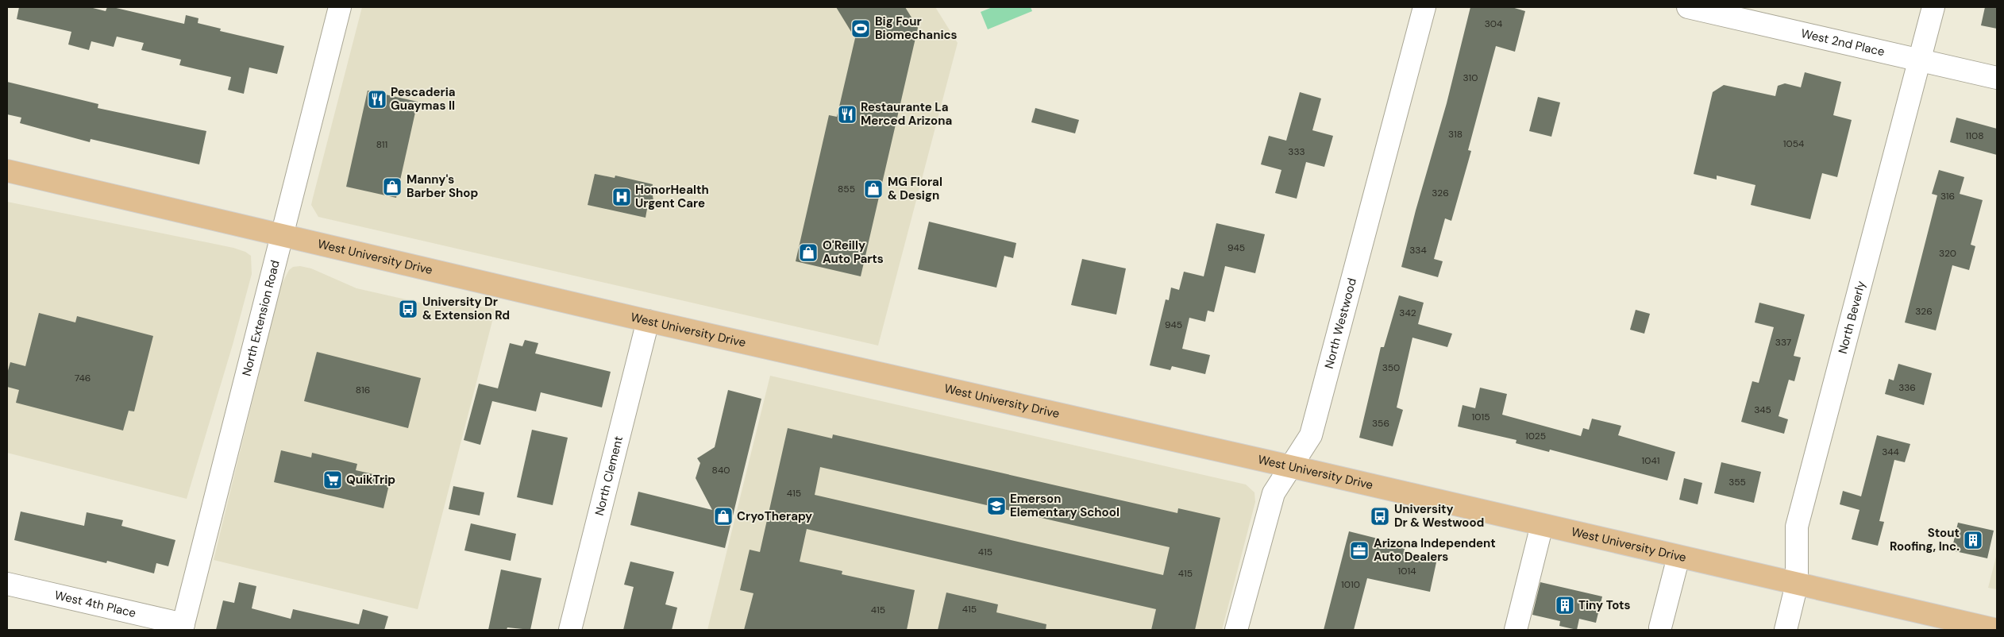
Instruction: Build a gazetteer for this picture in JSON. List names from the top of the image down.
{
  "streets": {
    "main road": ["West University Drive"],
    "street": [
      "West 2nd Place",
      "North Beverly",
      "North Extension Road",
      "North Westwood",
      "North Clement",
      "West 4th Place"
    ]
  },
  "crossings": [
    ["West 2nd Place", "North Beverly"],
    ["West University Drive", "North Beverly"],
    ["West University Drive", "North Extension Road"],
    ["West University Drive", "North Westwood"],
    ["West University Drive", "North Clement"],
    ["North Extension Road", "West 4th Place"]
  ],
  "places": {
    "sports": ["Big Four Biomechanics"],
    "restaurant": ["Pescaderia Guaymas II", "Restaurante La Merced Arizona"],
    "shop": [
      "Manny's Barber Shop",
      "MG Floral & Design",
      "O'Reilly Auto Parts",
      "CryoTherapy"
    ],
    "hospital": ["HonorHealth Urgent Care"],
    "bus stop": ["University Dr & Extension Rd", "University Dr & Westwood"],
    "supermarket": ["QuikTrip"],
    "school or university": ["Emerson Elementary School"],
    "building": ["Stout Roofing, Inc.", "Tiny Tots"],
    "office": ["Arizona Independent Auto Dealers"]
  },
  "house_numbers": [
    "304",
    "310",
    "318",
    "1108",
    "1054",
    "811",
    "333",
    "855",
    "326",
    "316",
    "945",
    "334",
    "320",
    "326",
    "342",
    "945",
    "337",
    "350",
    "746",
    "336",
    "816",
    "345",
    "1015",
    "356",
    "1025",
    "344",
    "1041",
    "840",
    "355",
    "415",
    "415",
    "1014",
    "415",
    "1010",
    "415",
    "415"
  ]
}
